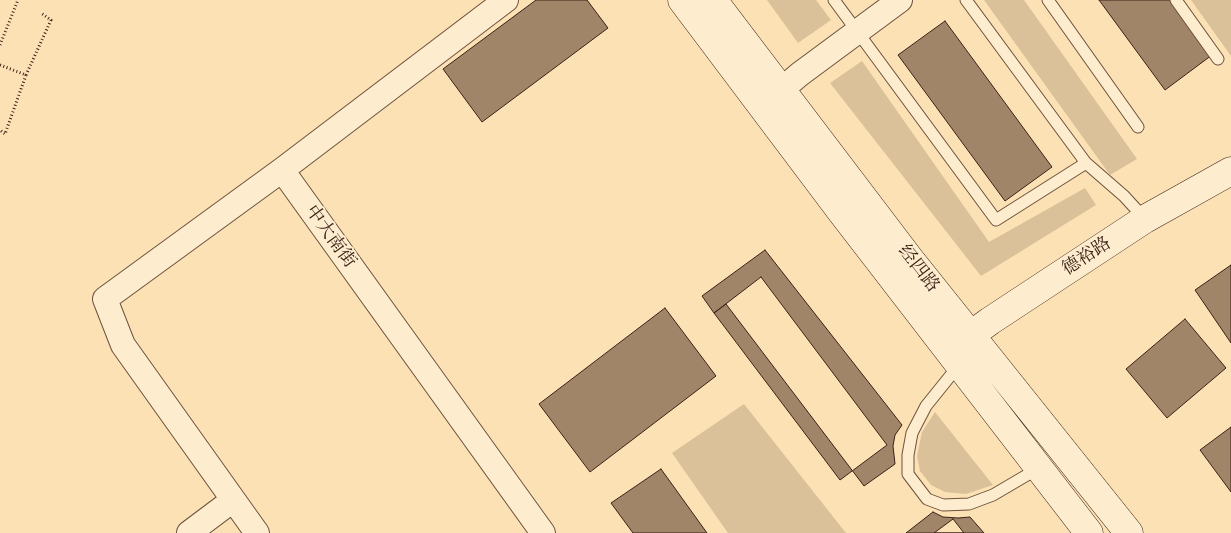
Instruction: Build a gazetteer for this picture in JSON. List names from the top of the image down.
{
  "streets": {
    "main road": ["德裕路", "经四路"],
    "street": ["中大南街"]
  },
  "crossings": [
    ["德裕路", "经四路"]
  ]
}
